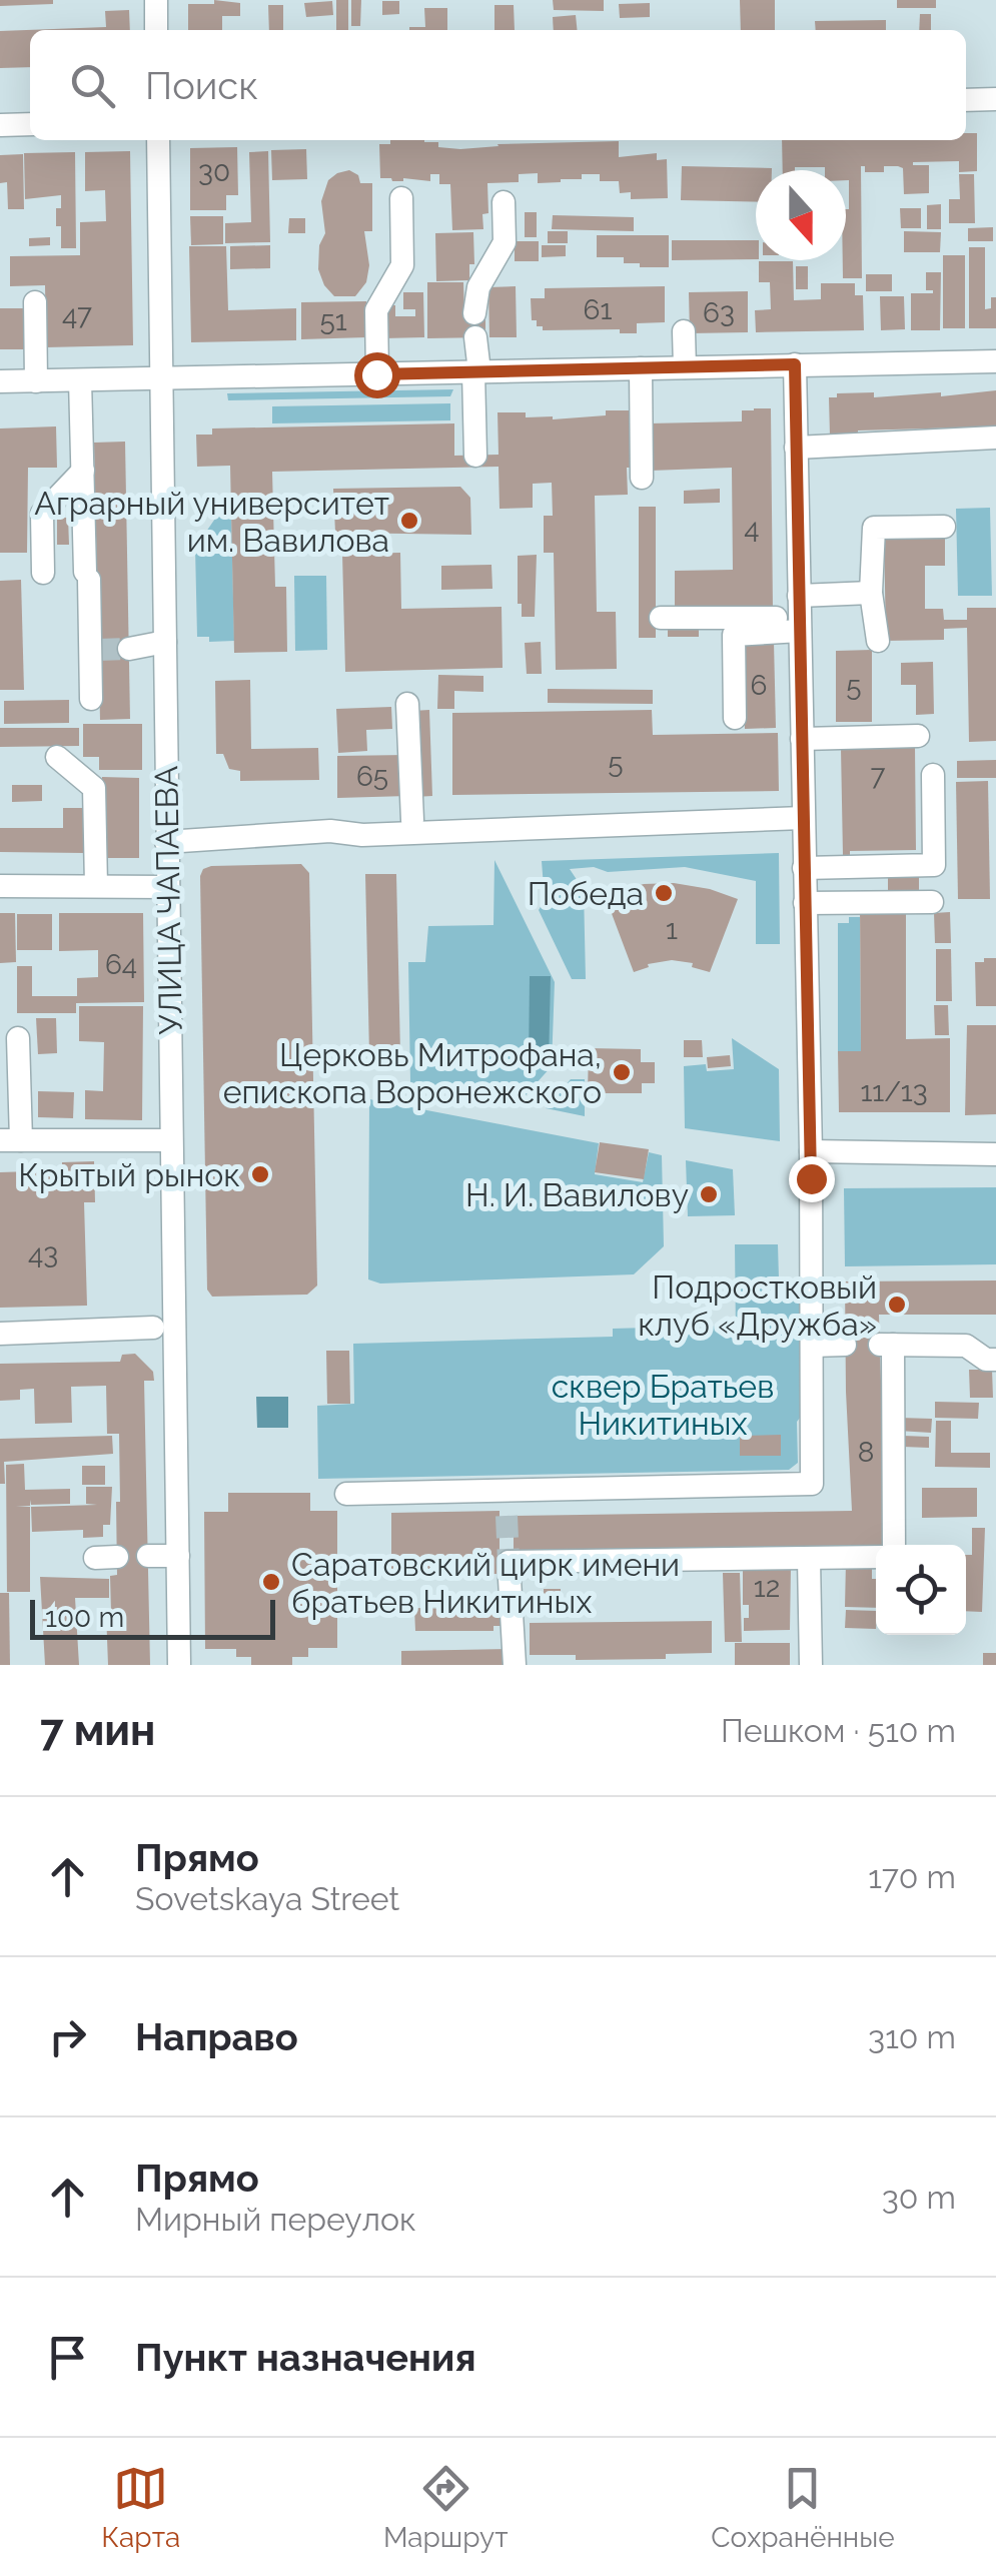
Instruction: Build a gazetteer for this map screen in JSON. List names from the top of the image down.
{
  "streets": {
    "street": ["УЛИЦА ЧАПАЕВА"]
  },
  "parks": ["сквер Братьев Никитиных"],
  "places": [
    "Аграрный университет им. Вавилова",
    "Победа",
    "Церковь Митрофана, епископа Воронежского",
    "Крытый рынок",
    "Н. И. Вавилову",
    "Подростковый клуб «Дружба»",
    "Саратовский цирк имени братьев Никитиных"
  ],
  "house_numbers": [
    "30",
    "61",
    "63",
    "47",
    "51",
    "4",
    "6",
    "5",
    "5",
    "7",
    "65",
    "1",
    "64",
    "11/13",
    "43",
    "8",
    "12"
  ],
  "scale_bar": "100 m",
  "north": "bottom",
  "page": {
    "search": "Поиск",
    "scale": "100 m",
    "heading": ["7 мин", "Пешком · 510 m"],
    "list": [
      ["Прямо", "Sovetskaya Street", "170 m"],
      ["Направо", "310 m"],
      ["Прямо", "Мирный переулок", "30 m"],
      "Пункт назначения"
    ],
    "nav": ["Карта", "Маршрут", "Сохранённые"]
  }
}
